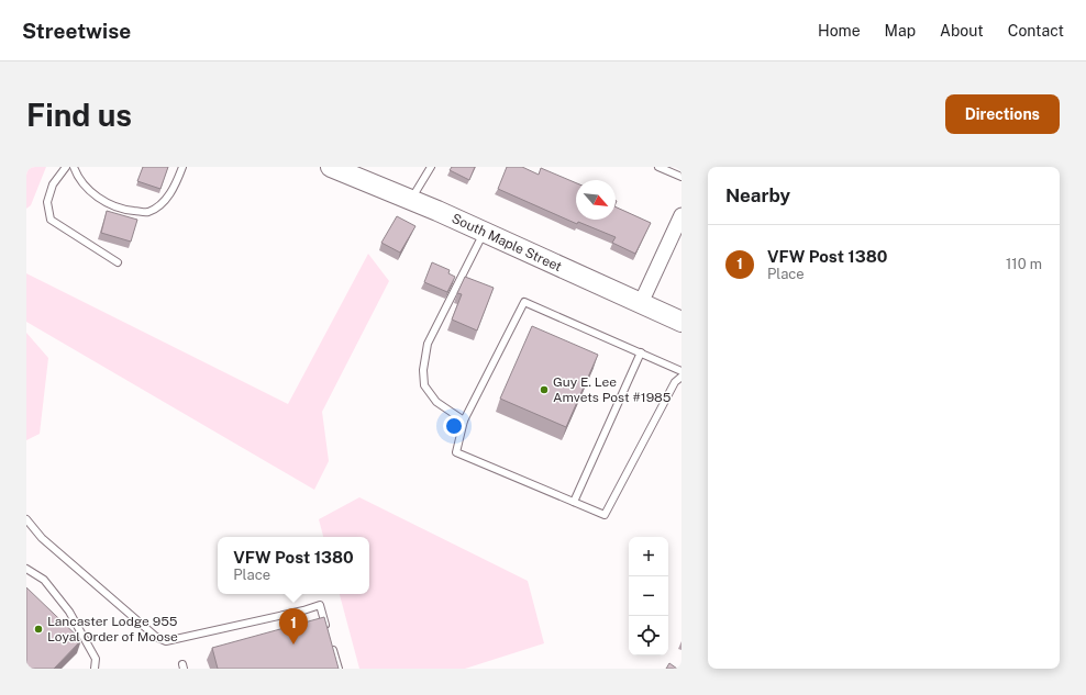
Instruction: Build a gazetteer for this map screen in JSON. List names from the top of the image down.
{
  "streets": {
    "street": ["South Maple Street"]
  },
  "places": ["Guy E. Lee Amvets Post #1985", "Lancaster Lodge 955 Loyal Order of Moose"],
  "north": "bottom right",
  "page": {
    "header": "Streetwise",
    "nav": [
      "Home",
      "Map",
      "About",
      "Contact"
    ],
    "buttons": "Directions",
    "title": "Find us",
    "heading": "Nearby",
    "list": [
      {
        "mark": "1",
        "name": "VFW Post 1380",
        "note": "Place",
        "value": "110 m"
      }
    ],
    "map_buttons": ["+", "−"],
    "popup": ["VFW Post 1380", "Place"],
    "pins": "1"
  }
}
